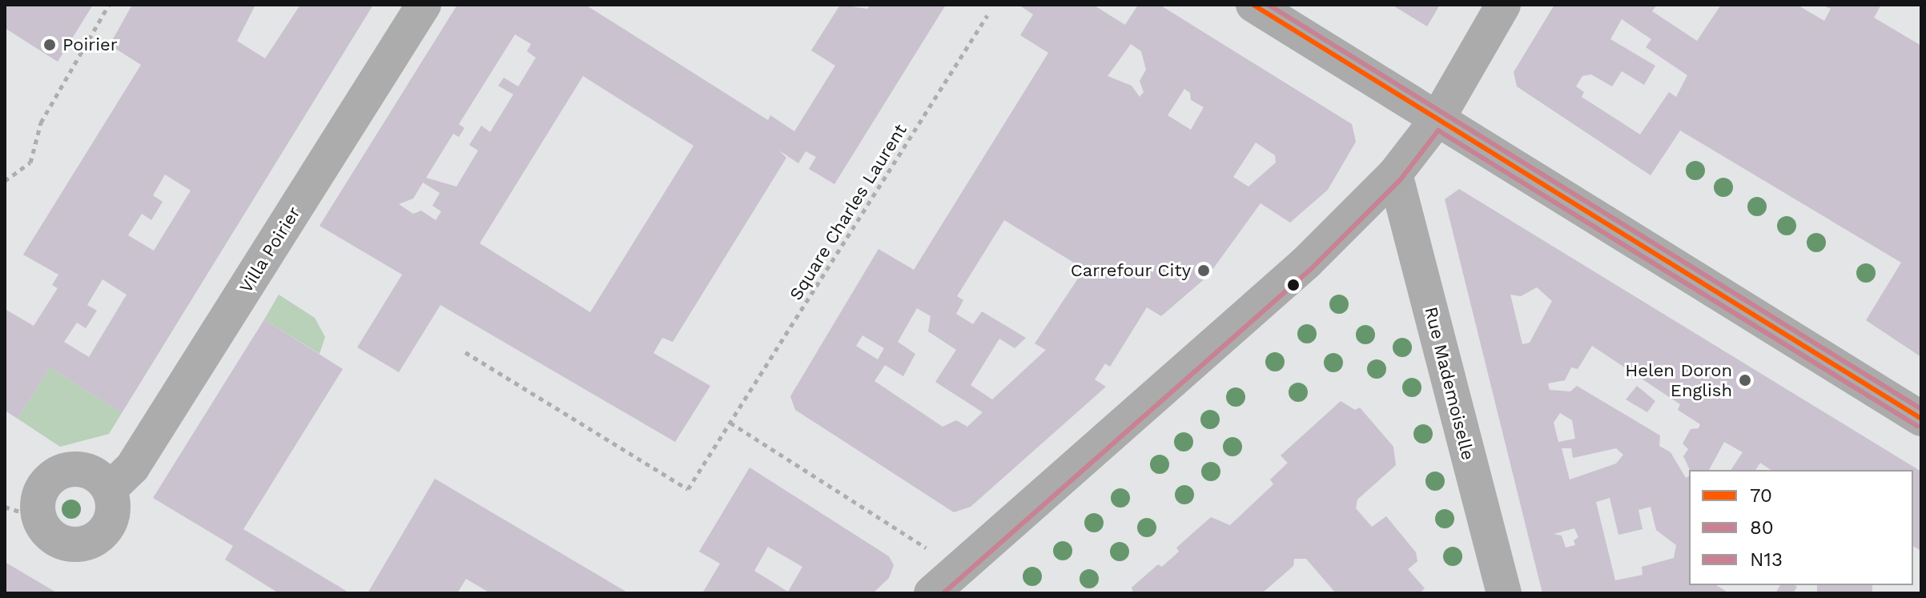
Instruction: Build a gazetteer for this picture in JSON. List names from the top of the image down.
{
  "streets": {
    "street": ["Villa Poirier", "Rue Mademoiselle"],
    "path": ["Square Charles Laurent"]
  },
  "places": ["Poirier", "Carrefour City", "Helen Doron English"],
  "lines": ["transit line 70", "transit line N13", "transit line 80"],
  "legend": ["70", "80", "N13"]
}
